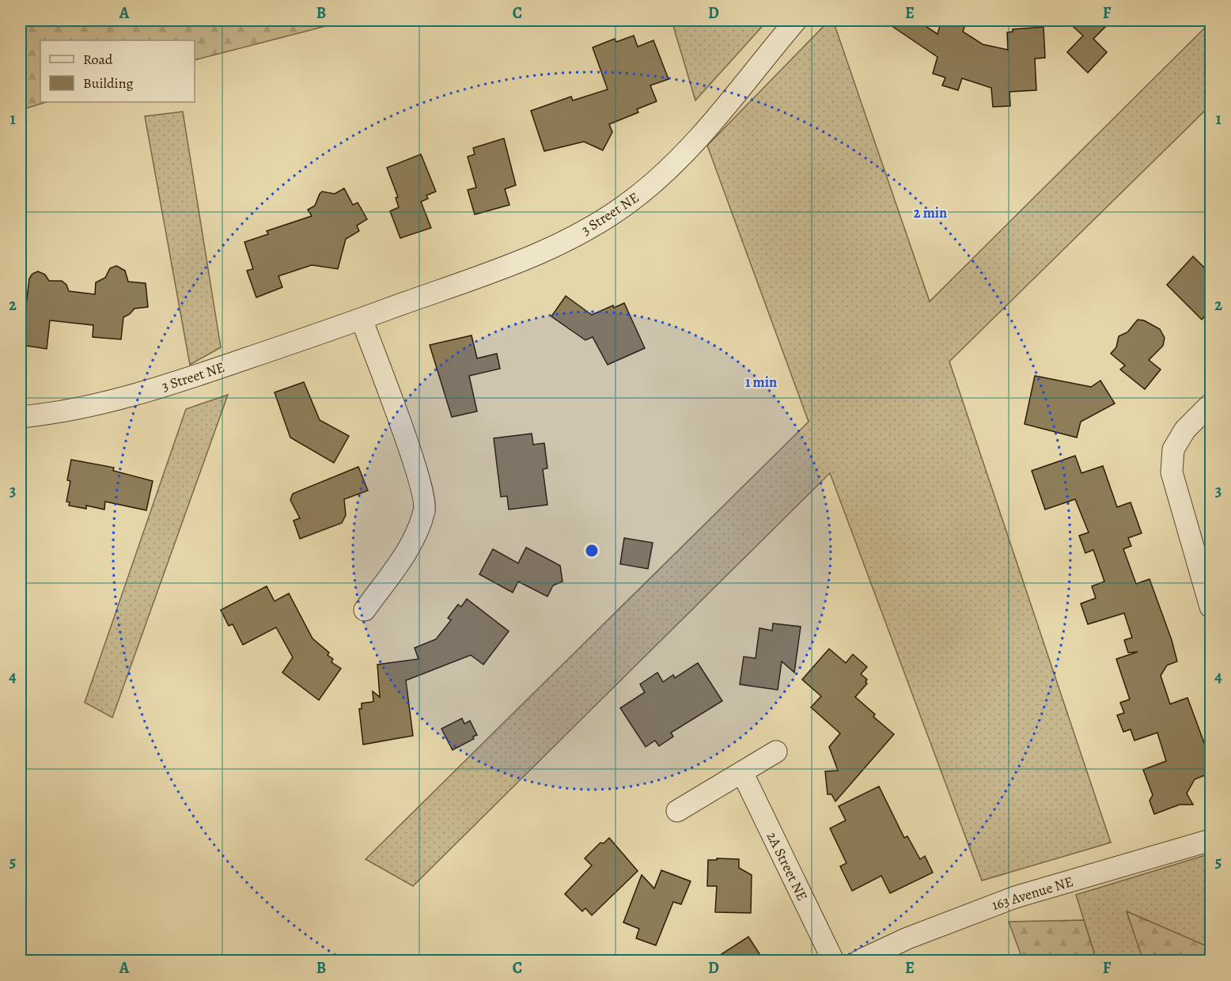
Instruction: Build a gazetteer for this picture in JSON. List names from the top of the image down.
{
  "streets": {
    "street": ["3 Street NE", "2A Street NE", "163 Avenue NE"]
  },
  "legend": ["Road", "Building"],
  "grid": {
    "columns": [
      "A",
      "B",
      "C",
      "D",
      "E",
      "F"
    ],
    "rows": [
      "1",
      "2",
      "3",
      "4",
      "5"
    ]
  },
  "rings": ["2 min", "1 min"]
}
